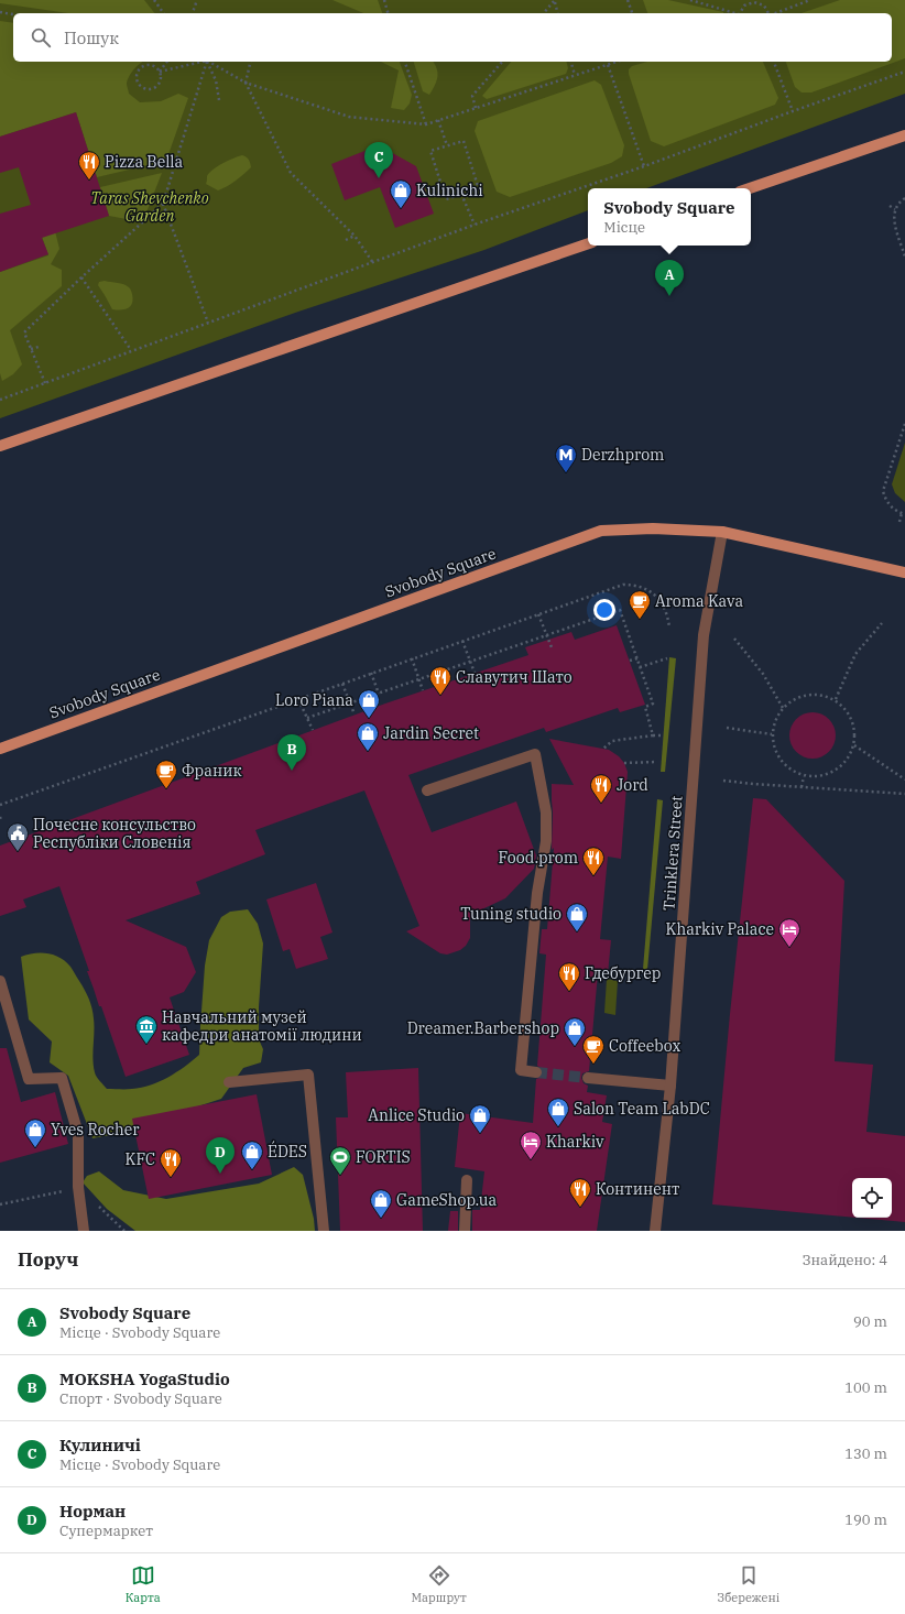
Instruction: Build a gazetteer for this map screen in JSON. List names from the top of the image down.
{
  "streets": {
    "main road": ["Svobody Square"],
    "street": ["Trinklera Street"]
  },
  "crossings": [
    ["Svobody Square", "Trinklera Street"]
  ],
  "parks": ["Taras Shevchenko Garden"],
  "places": {
    "restaurant": [
      "Pizza Bella",
      "Славутич Шато",
      "Jord",
      "Food.prom",
      "Гдебургер",
      "KFC",
      "Континент"
    ],
    "shop": [
      "Kulinichi",
      "Loro Piana",
      "Jardin Secret",
      "Tuning studio",
      "Dreamer.Barbershop",
      "Salon Team LabDC",
      "Anlice Studio",
      "Yves Rocher",
      "ÉDES",
      "GameShop.ua"
    ],
    "metro station": ["Derzhprom"],
    "cafe": ["Aroma Kava", "Франик", "Coffeebox"],
    "public building": ["Почесне консульство Республіки Словенія"],
    "hotel": ["Kharkiv Palace", "Kharkiv"],
    "museum": ["Навчальний музей кафедри анатомії людини"],
    "sports": ["FORTIS"]
  },
  "page": {
    "search": "Пошук",
    "pins": [
      "C",
      "A",
      "B",
      "D"
    ],
    "popup": ["Svobody Square", "Місце"],
    "heading": ["Поруч", "Знайдено: 4"],
    "list": [
      {
        "mark": "A",
        "name": "Svobody Square",
        "note": "Місце · Svobody Square",
        "value": "90 m"
      },
      {
        "mark": "B",
        "name": "MOKSHA YogaStudio",
        "note": "Спорт · Svobody Square",
        "value": "100 m"
      },
      {
        "mark": "C",
        "name": "Кулиничі",
        "note": "Місце · Svobody Square",
        "value": "130 m"
      },
      {
        "mark": "D",
        "name": "Норман",
        "note": "Супермаркет",
        "value": "190 m"
      }
    ],
    "nav": ["Карта", "Маршрут", "Збережені"]
  }
}
